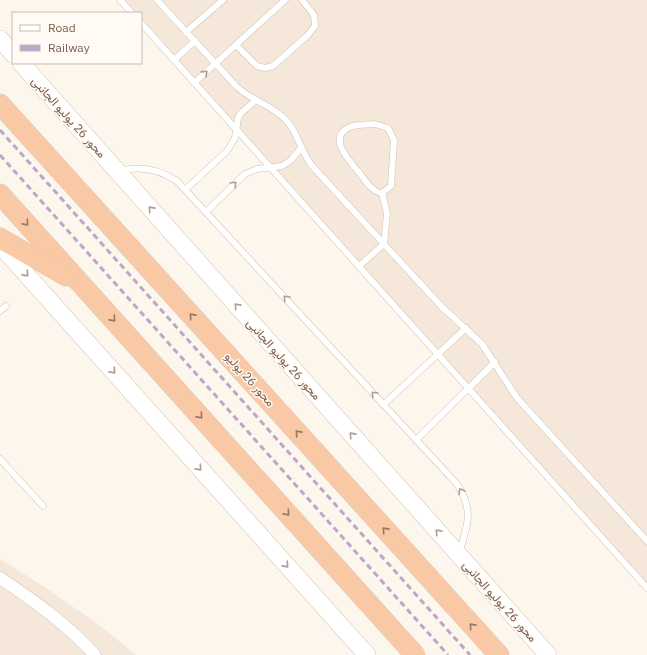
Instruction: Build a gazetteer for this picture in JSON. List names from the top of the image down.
{
  "streets": {
    "highway": ["محور 26 يوليو"],
    "main road": ["محور 26 يوليو الجانبى"]
  },
  "legend": ["Road", "Railway"]
}
